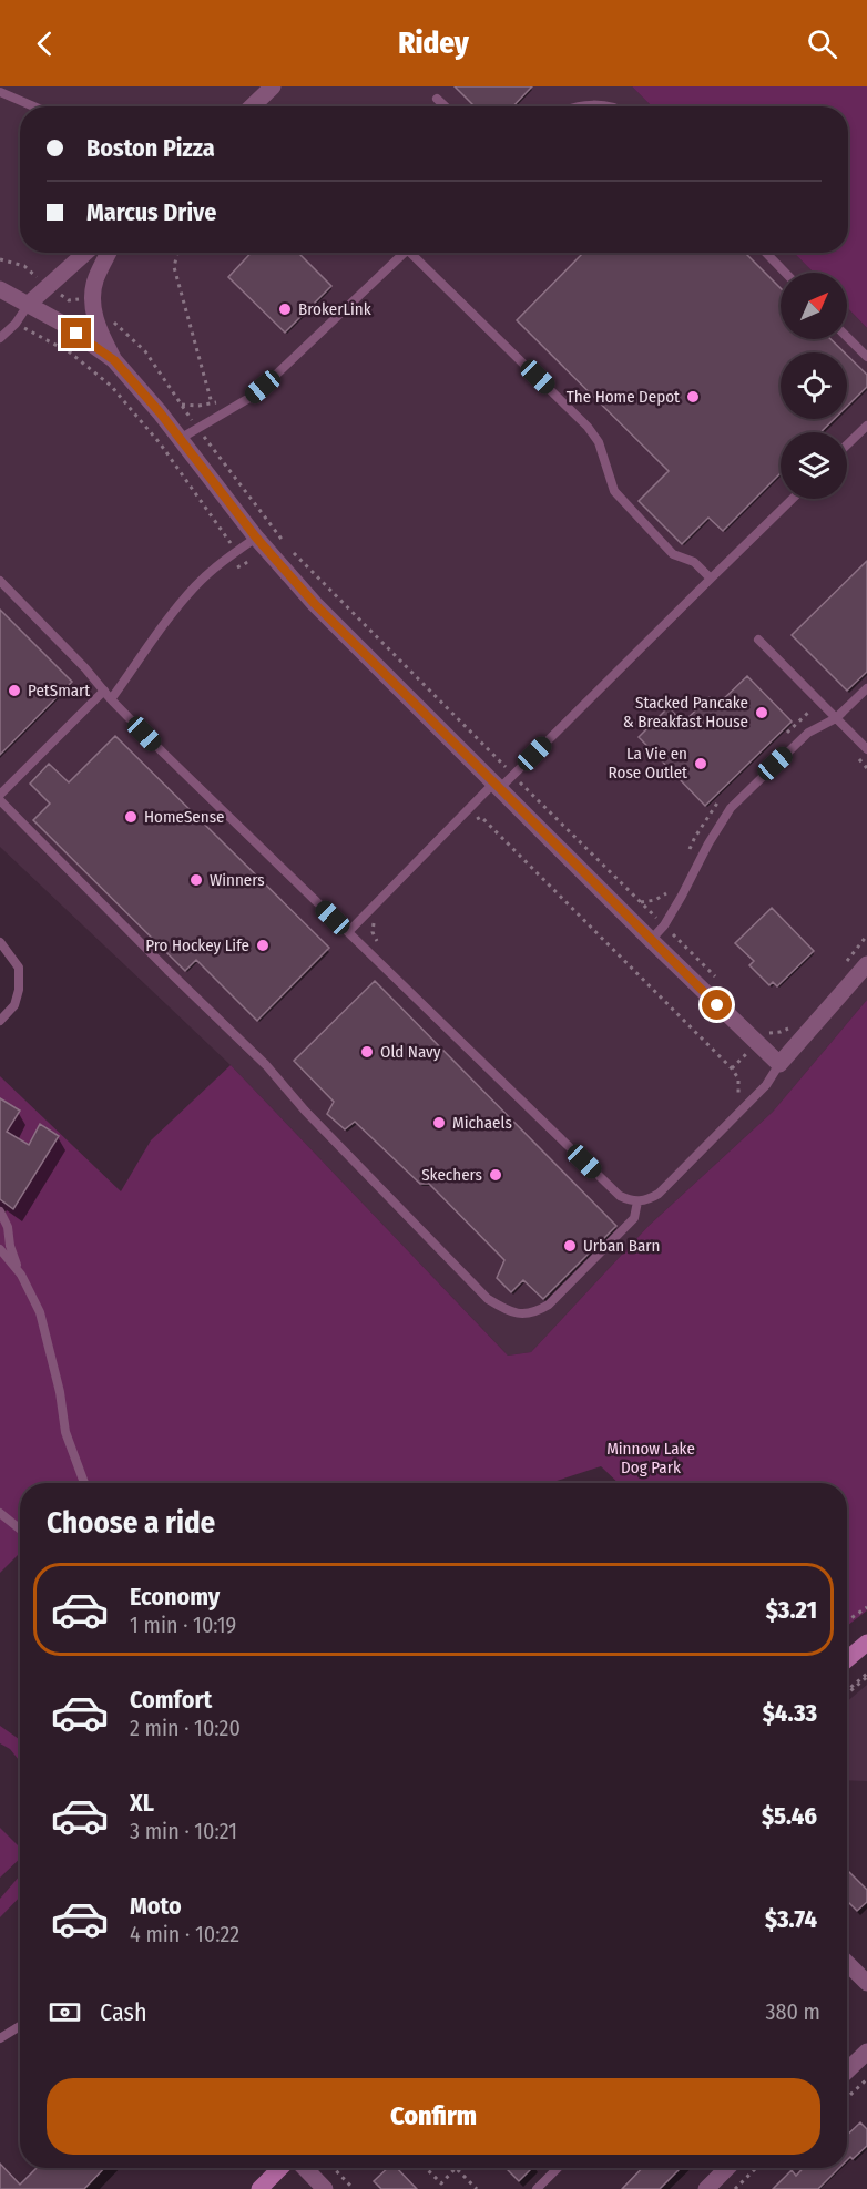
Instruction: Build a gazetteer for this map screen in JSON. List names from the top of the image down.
{
  "parks": ["Minnow Lake Dog Park"],
  "places": [
    "BrokerLink",
    "The Home Depot",
    "PetSmart",
    "Stacked Pancake & Breakfast House",
    "La Vie en Rose Outlet",
    "HomeSense",
    "Winners",
    "Pro Hockey Life",
    "Old Navy",
    "Michaels",
    "Skechers",
    "Urban Barn"
  ],
  "north": "top right",
  "page": {
    "header": "Ridey",
    "banner": ["Boston Pizza", "Marcus Drive"],
    "heading": "Choose a ride",
    "list": [
      {
        "name": "Economy",
        "note": "1 min · 10:19",
        "value": "$3.21"
      },
      {
        "name": "Comfort",
        "note": "2 min · 10:20",
        "value": "$4.33"
      },
      {
        "name": "XL",
        "note": "3 min · 10:21",
        "value": "$5.46"
      },
      {
        "name": "Moto",
        "note": "4 min · 10:22",
        "value": "$3.74"
      }
    ],
    "pay": ["Cash", "380 m"],
    "buttons": "Confirm"
  }
}
